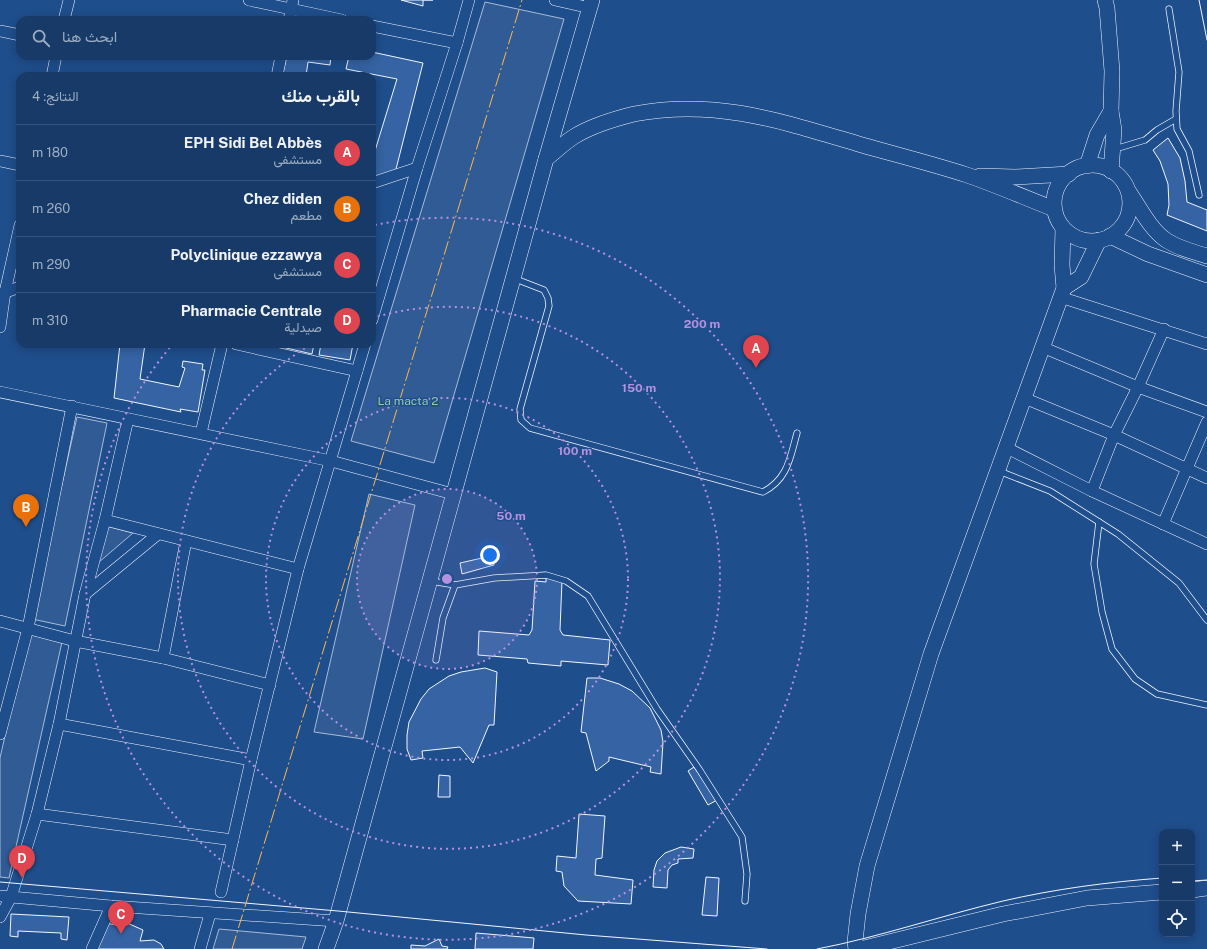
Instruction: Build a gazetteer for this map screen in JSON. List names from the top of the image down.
{
  "parks": ["La macta 2"],
  "page": {
    "search": "ابحث هنا",
    "heading": ["بالقرب منك", "النتائج: 4"],
    "list": [
      {
        "mark": "A",
        "name": "EPH Sidi Bel Abbès",
        "note": "مستشفى",
        "value": "180 m"
      },
      {
        "mark": "B",
        "name": "Chez diden",
        "note": "مطعم",
        "value": "260 m"
      },
      {
        "mark": "C",
        "name": "Polyclinique ezzawya",
        "note": "مستشفى",
        "value": "290 m"
      },
      {
        "mark": "D",
        "name": "Pharmacie Centrale",
        "note": "صيدلية",
        "value": "310 m"
      }
    ],
    "pins": [
      "A",
      "B",
      "D",
      "C"
    ],
    "map_buttons": ["+", "−"]
  },
  "rings": [
    "200 m",
    "150 m",
    "100 m",
    "50 m"
  ]
}
